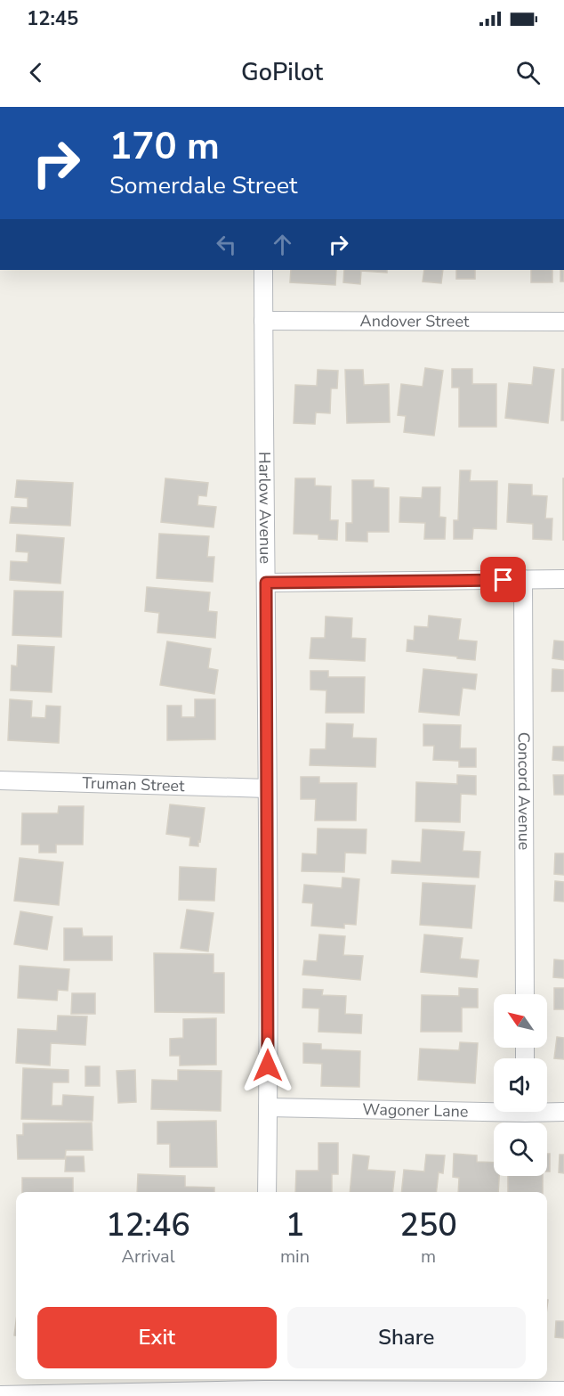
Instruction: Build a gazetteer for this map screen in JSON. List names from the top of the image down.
{
  "streets": {
    "street": [
      "Andover Street",
      "Harlow Avenue",
      "Truman Street",
      "Concord Avenue",
      "Wagoner Lane"
    ]
  },
  "crossings": [
    ["Andover Street", "Harlow Avenue"],
    ["Harlow Avenue", "Truman Street"],
    ["Harlow Avenue", "Wagoner Lane"]
  ],
  "north": "top left",
  "page": {
    "status": "12:45",
    "header": "GoPilot",
    "turn": ["170 m", "Somerdale Street"],
    "eta": [
      "12:46",
      "Arrival",
      "1",
      "min",
      "250",
      "m"
    ],
    "buttons": ["Exit", "Share"]
  }
}
